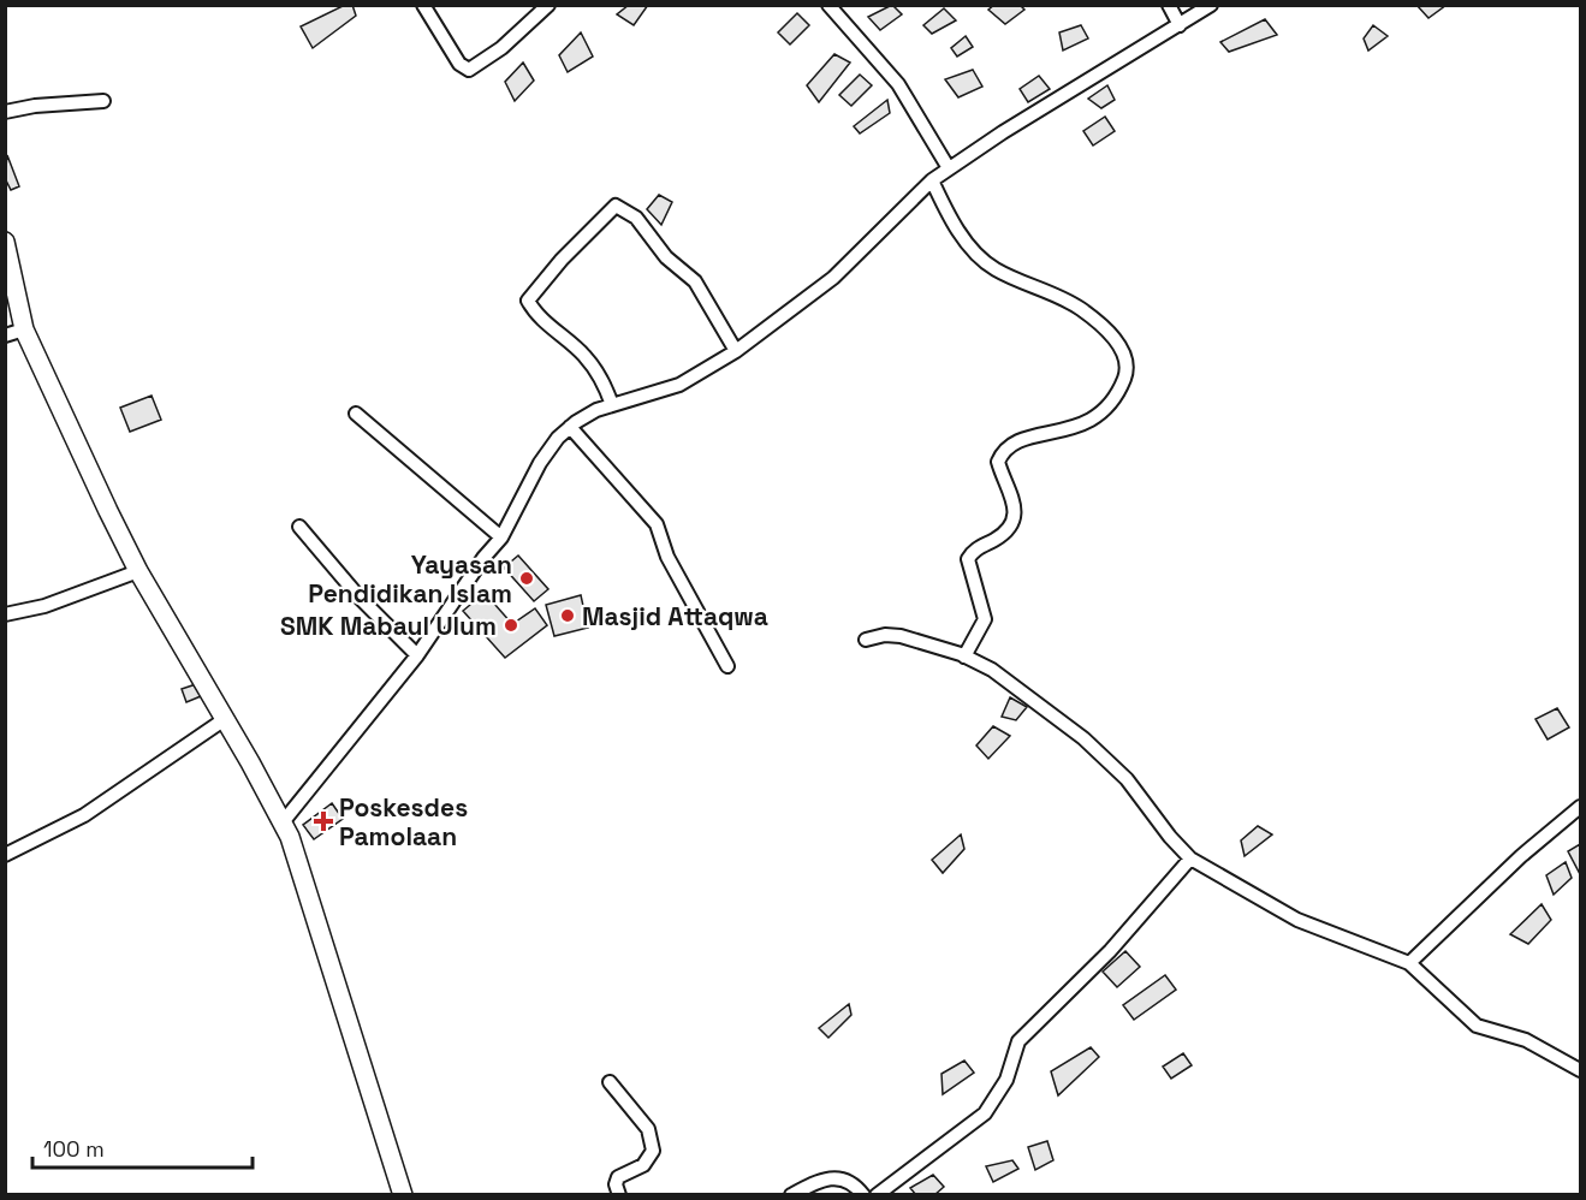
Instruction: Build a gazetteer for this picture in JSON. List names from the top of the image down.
{
  "places": {
    "other": ["Yayasan Pendidikan Islam", "Masjid Attaqwa", "SMK Mabaul Ulum"],
    "health": ["Poskesdes Pamolaan"]
  },
  "scale_bar": "100 m"
}
